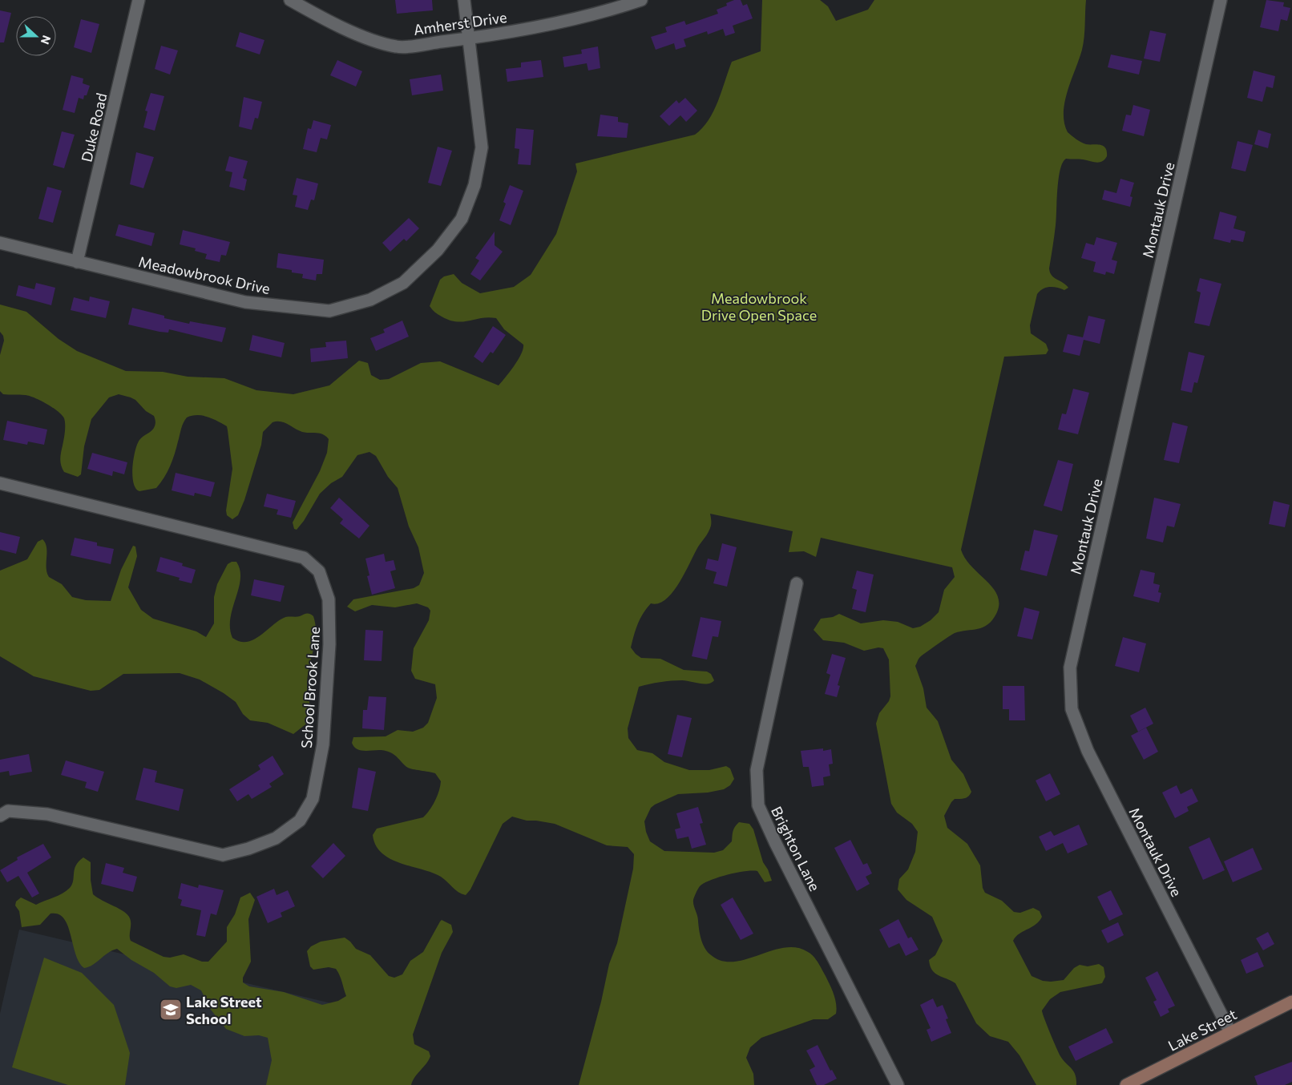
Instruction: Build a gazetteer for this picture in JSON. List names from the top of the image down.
{
  "streets": {
    "street": [
      "Amherst Drive",
      "Duke Road",
      "Montauk Drive",
      "Meadowbrook Drive",
      "School Brook Lane",
      "Brighton Lane",
      "Lake Street"
    ]
  },
  "crossings": [
    ["Amherst Drive", "Meadowbrook Drive"],
    ["Duke Road", "Meadowbrook Drive"],
    ["Montauk Drive", "Lake Street"]
  ],
  "parks": ["Meadowbrook Drive Open Space"],
  "places": {
    "school or university": ["Lake Street School"]
  },
  "north": "right"
}
